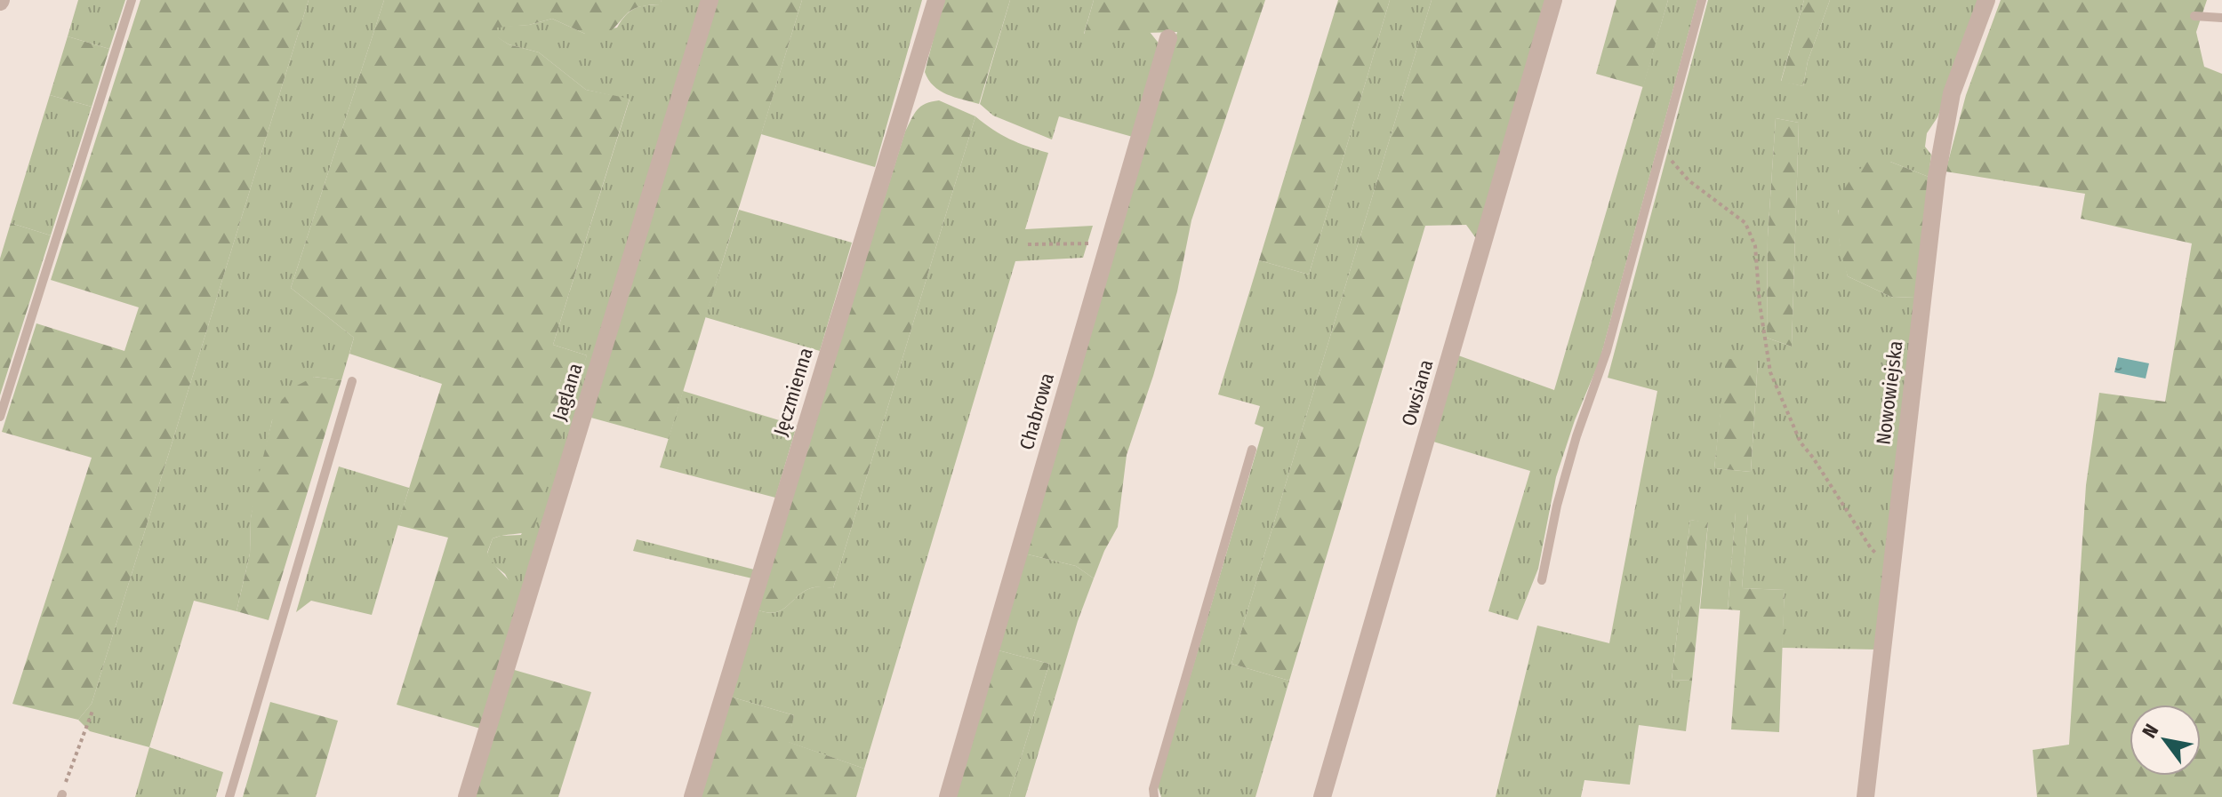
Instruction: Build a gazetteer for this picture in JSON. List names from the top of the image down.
{
  "streets": {
    "street": [
      "Jaglana",
      "Jęczmienna",
      "Owsiana",
      "Nowowiejska",
      "Chabrowa"
    ]
  },
  "north": "top left"
}
